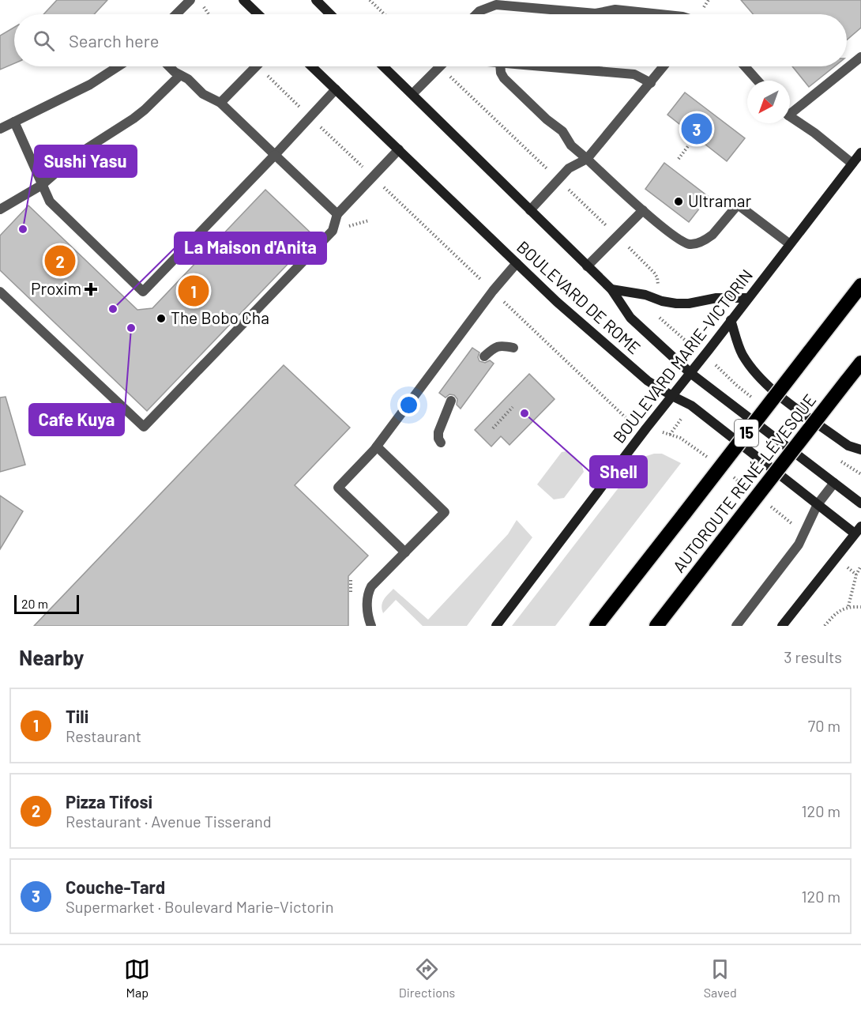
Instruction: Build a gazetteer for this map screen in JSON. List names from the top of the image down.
{
  "streets": {
    "highway": ["15", "AUTOROUTE RENÉ-LÉVESQUE"],
    "main road": ["BOULEVARD DE ROME", "BOULEVARD MARIE-VICTORIN"]
  },
  "crossings": [
    ["BOULEVARD DE ROME", "BOULEVARD MARIE-VICTORIN"]
  ],
  "places": {
    "other": [
      "Ultramar",
      "Sushi Yasu",
      "La Maison d'Anita",
      "The Bobo Cha",
      "Cafe Kuya",
      "Shell"
    ],
    "health": ["Proxim"]
  },
  "scale_bar": "20 m",
  "north": "bottom left",
  "page": {
    "search": "Search here",
    "pins": ["3", "2", "1"],
    "scale": "20 m",
    "heading": ["Nearby", "3 results"],
    "list": [
      {
        "mark": "1",
        "name": "Tili",
        "note": "Restaurant",
        "value": "70 m"
      },
      {
        "mark": "2",
        "name": "Pizza Tifosi",
        "note": "Restaurant · Avenue Tisserand",
        "value": "120 m"
      },
      {
        "mark": "3",
        "name": "Couche-Tard",
        "note": "Supermarket · Boulevard Marie-Victorin",
        "value": "120 m"
      }
    ],
    "nav": ["Map", "Directions", "Saved"]
  }
}
